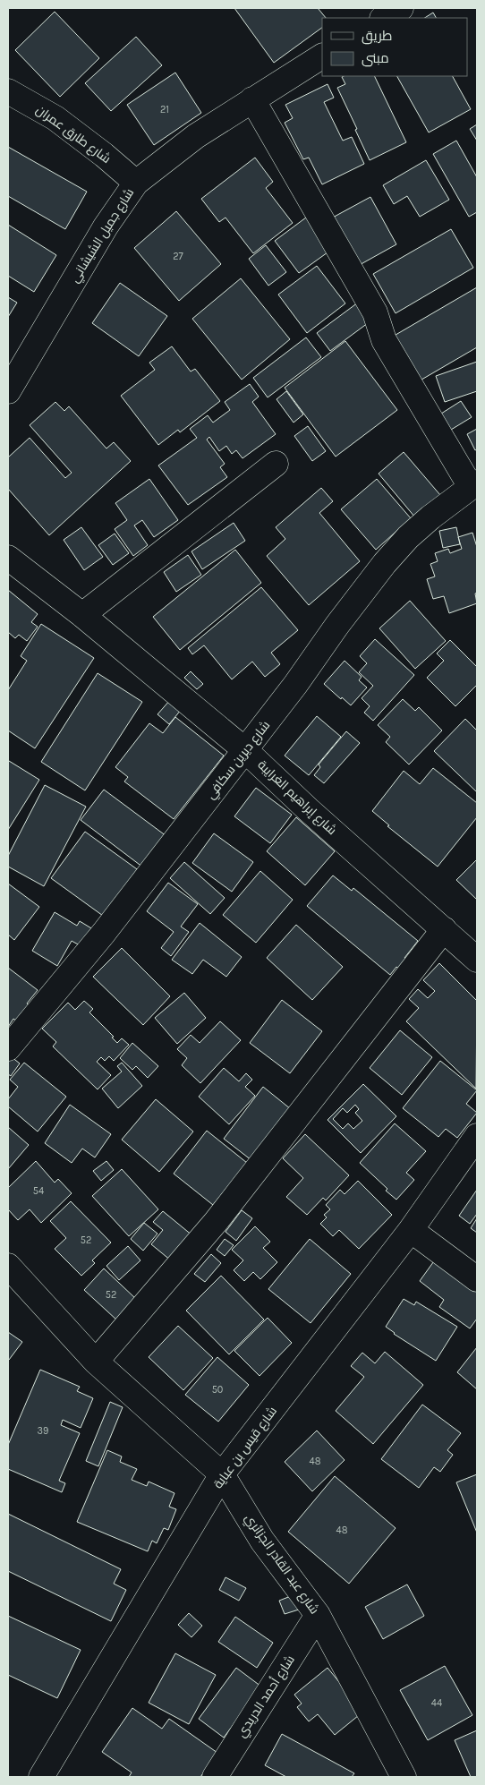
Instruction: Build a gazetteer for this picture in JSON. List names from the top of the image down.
{
  "streets": {
    "street": [
      "شارع طارق عمران",
      "شارع جميل الشيشاني",
      "شارع ديرين سكافي",
      "شارع إبراهيم الغرايبة",
      "شارع قيس بن عباية",
      "شارع عبد القادر الجزائري",
      "شارع أحمد الدريدي"
    ]
  },
  "crossings": [
    ["شارع طارق عمران", "شارع جميل الشيشاني"],
    ["شارع ديرين سكافي", "شارع إبراهيم الغرايبة"],
    ["شارع قيس بن عباية", "شارع عبد القادر الجزائري"],
    ["شارع عبد القادر الجزائري", "شارع أحمد الدريدي"]
  ],
  "house_numbers": [
    "21",
    "27",
    "54",
    "52",
    "52",
    "50",
    "39",
    "48",
    "48",
    "44"
  ],
  "legend": ["طريق", "مبنى"]
}
